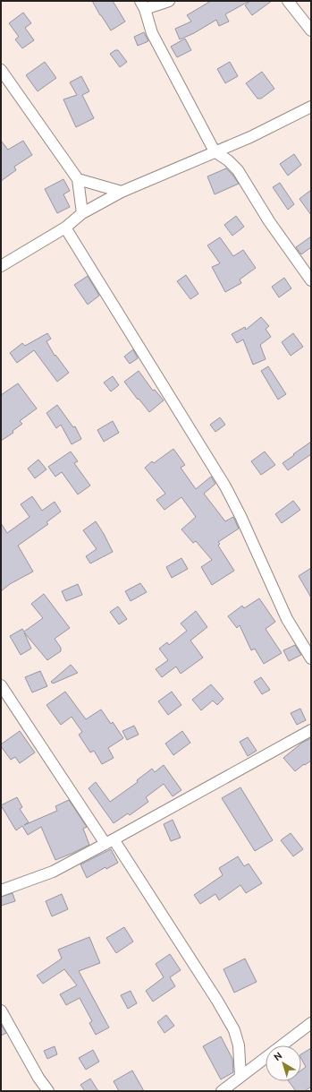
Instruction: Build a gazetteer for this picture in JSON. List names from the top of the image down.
{
  "north": "top left"
}
